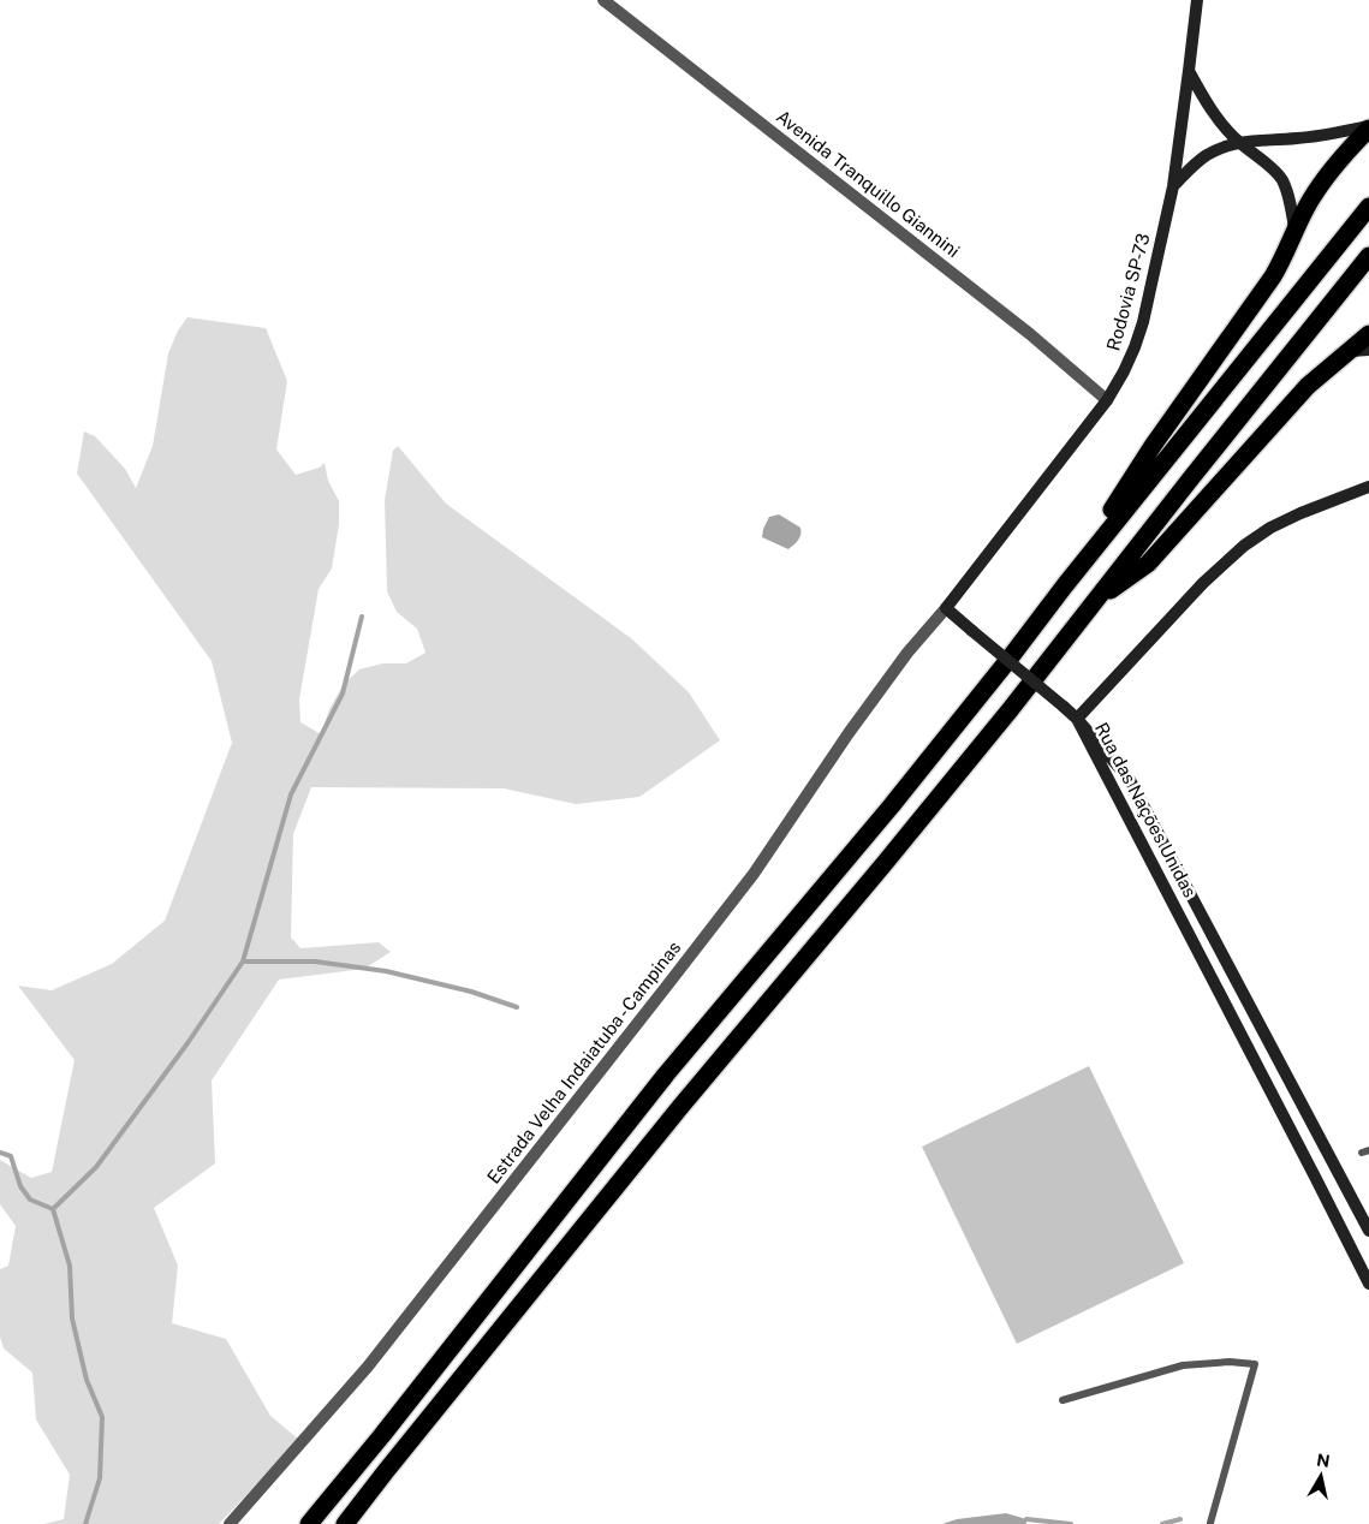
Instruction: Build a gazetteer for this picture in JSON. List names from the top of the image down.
{
  "streets": {
    "main road": ["Rodovia SP-73", "Rua das Nações Unidas"],
    "street": ["Avenida Tranquillo Giannini", "Estrada Velha Indaiatuba - Campinas"]
  },
  "crossings": [
    ["Avenida Tranquillo Giannini", "Rodovia SP-73"],
    ["Rodovia SP-73", "Estrada Velha Indaiatuba - Campinas"]
  ],
  "north": "top"
}
